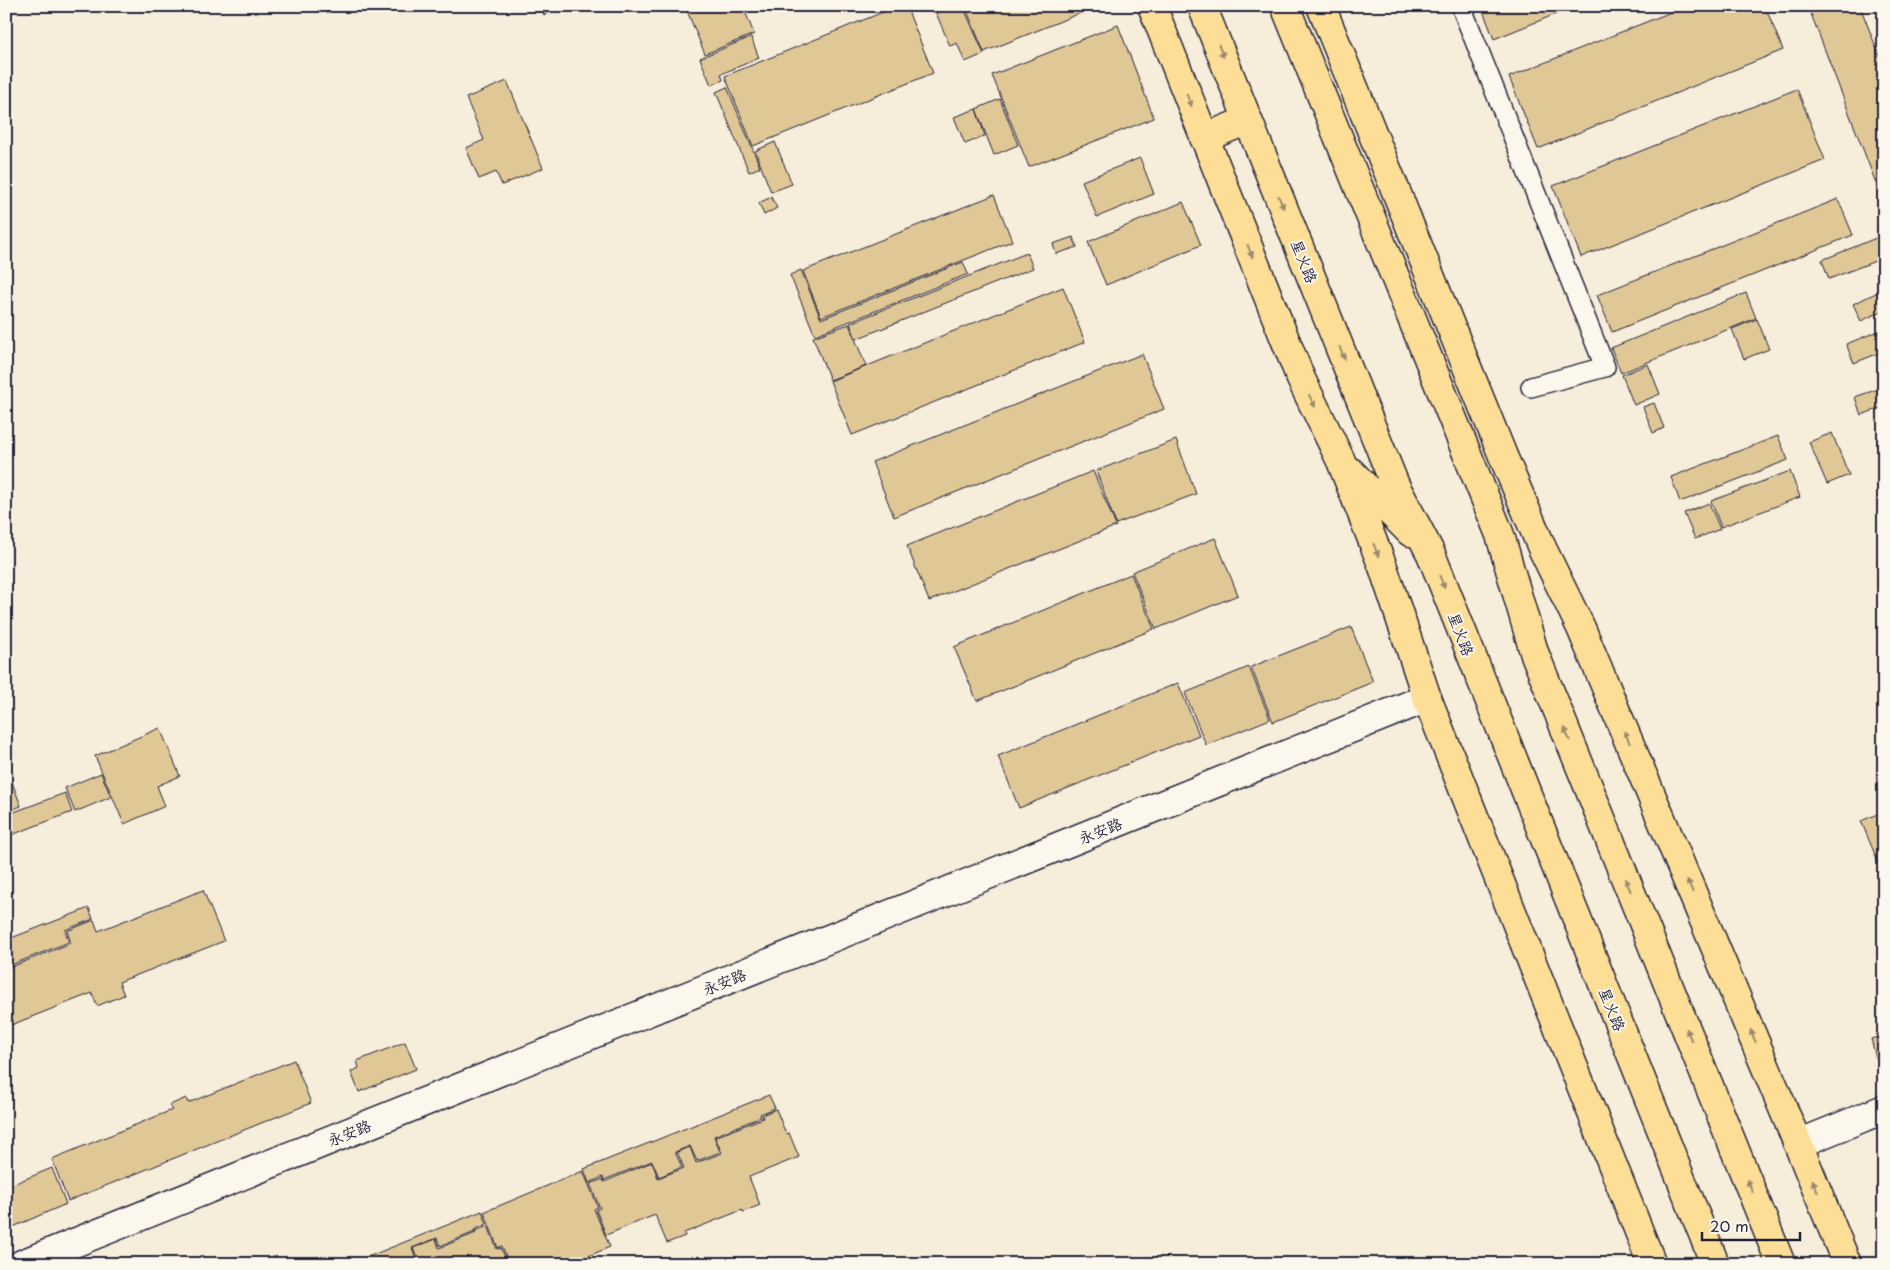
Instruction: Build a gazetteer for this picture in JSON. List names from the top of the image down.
{
  "streets": {
    "main road": ["星火路"],
    "street": ["永安路"]
  },
  "scale_bar": "20 m"
}
